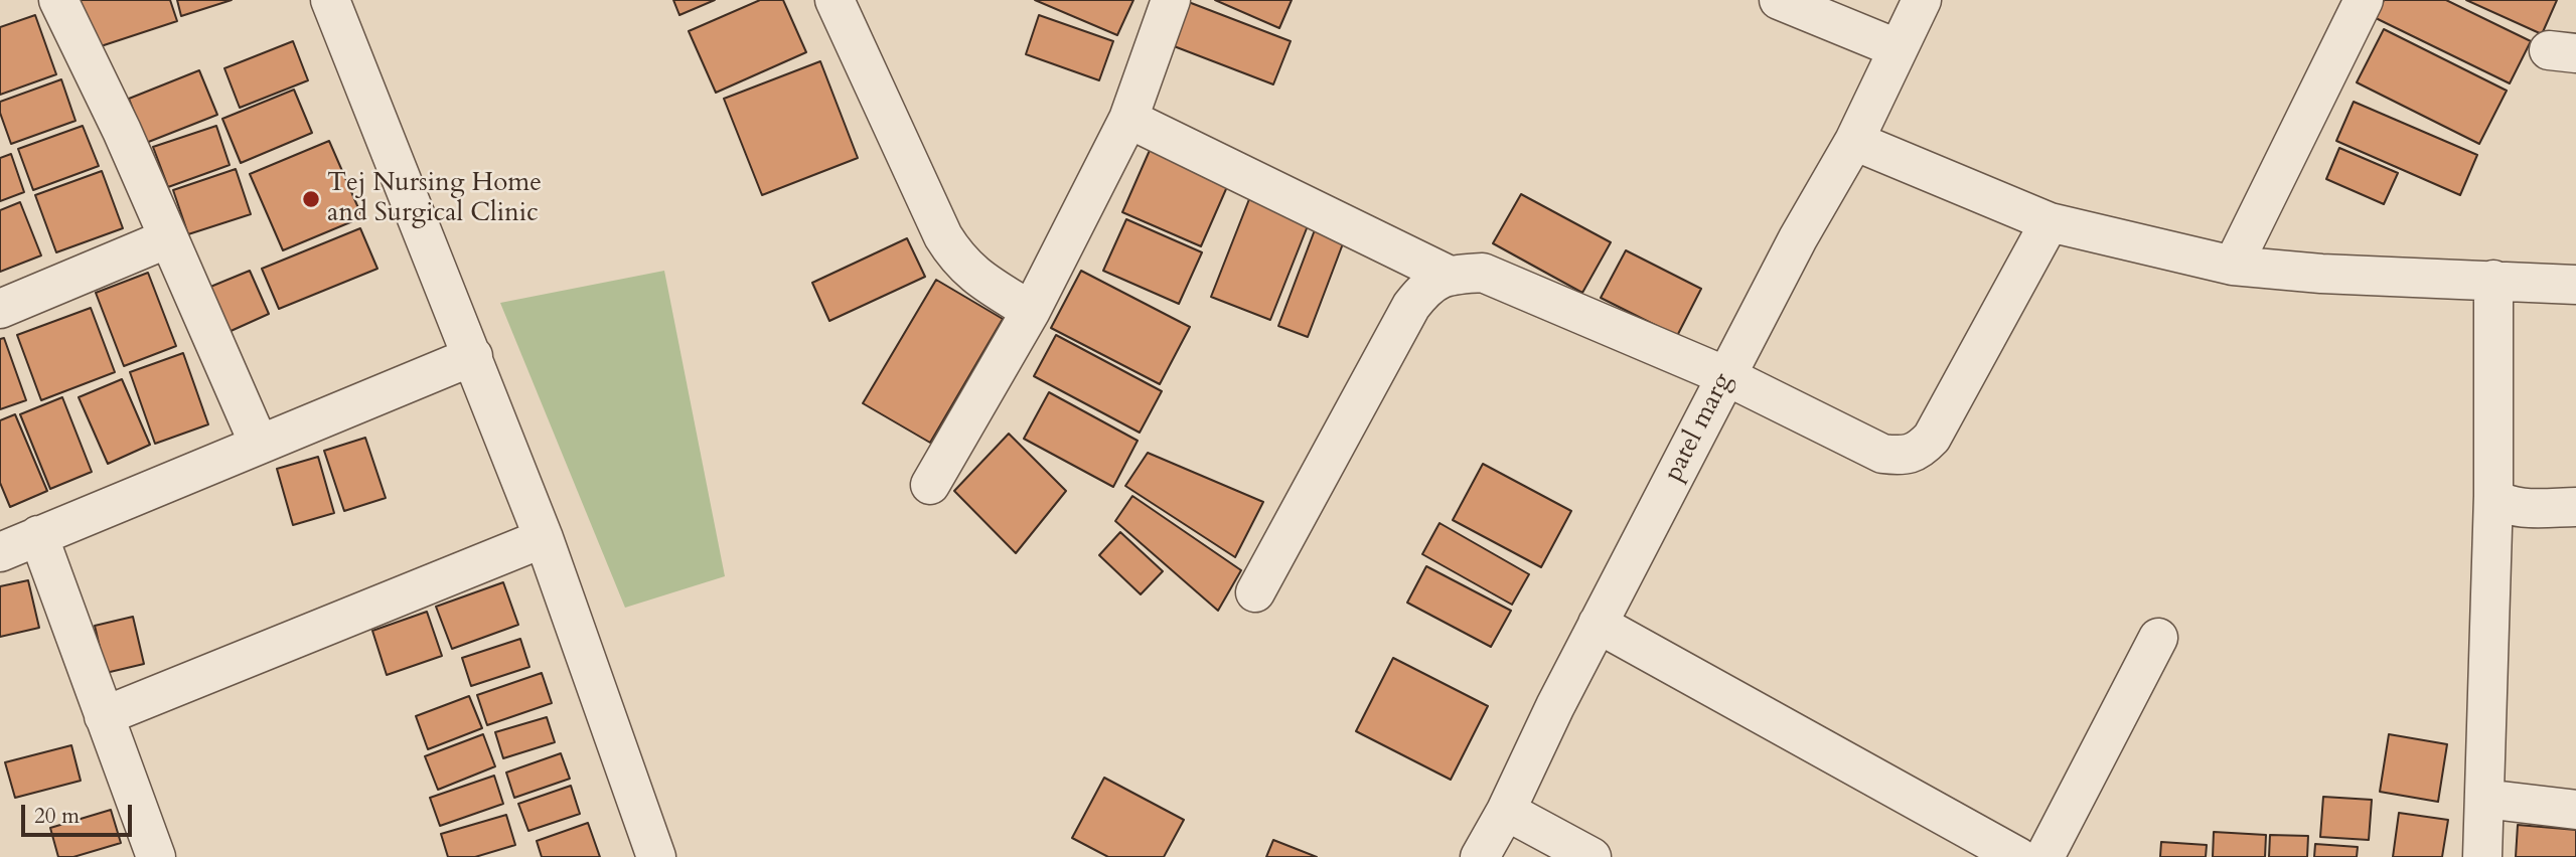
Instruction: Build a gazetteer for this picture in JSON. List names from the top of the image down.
{
  "streets": {
    "street": ["patel marg"]
  },
  "places": ["Tej Nursing Home and Surgical Clinic"],
  "scale_bar": "20 m"
}
